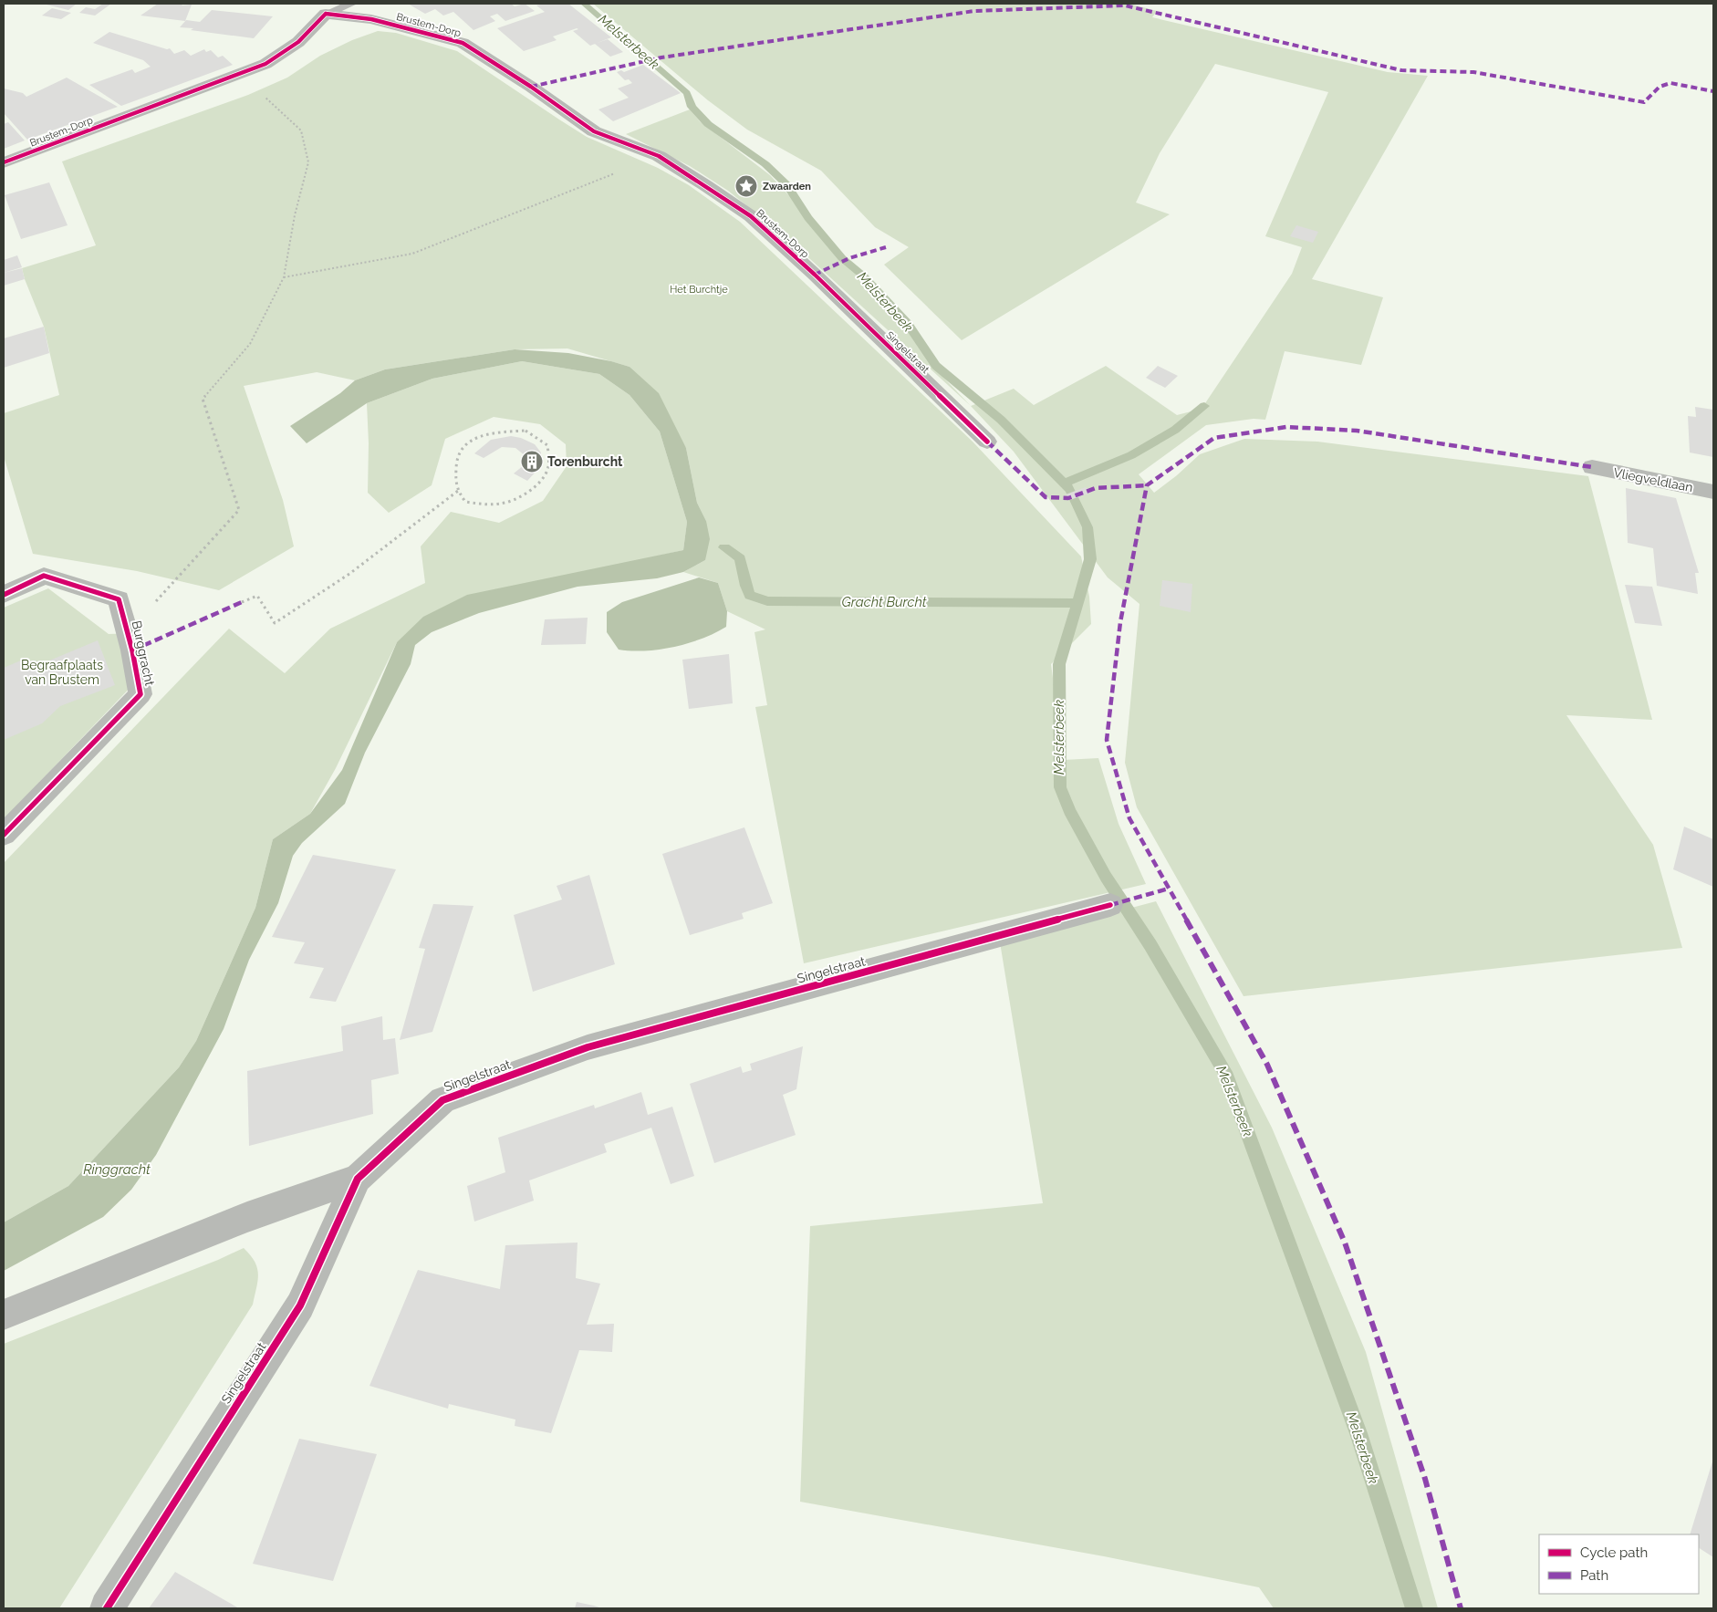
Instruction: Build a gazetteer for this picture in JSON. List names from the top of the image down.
{
  "streets": {
    "street": [
      "Brustem-Dorp",
      "Singelstraat",
      "Vliegveldlaan",
      "Burggracht"
    ]
  },
  "crossings": [
    ["Brustem-Dorp", "Singelstraat"]
  ],
  "water": ["Melsterbeek", "Gracht Burcht", "Ringgracht"],
  "parks": ["Het Burchtje", "Begraafplaats van Brustem"],
  "places": {
    "place": ["Zwaarden"],
    "building": ["Torenburcht"]
  },
  "legend": ["Cycle path", "Path"]
}
